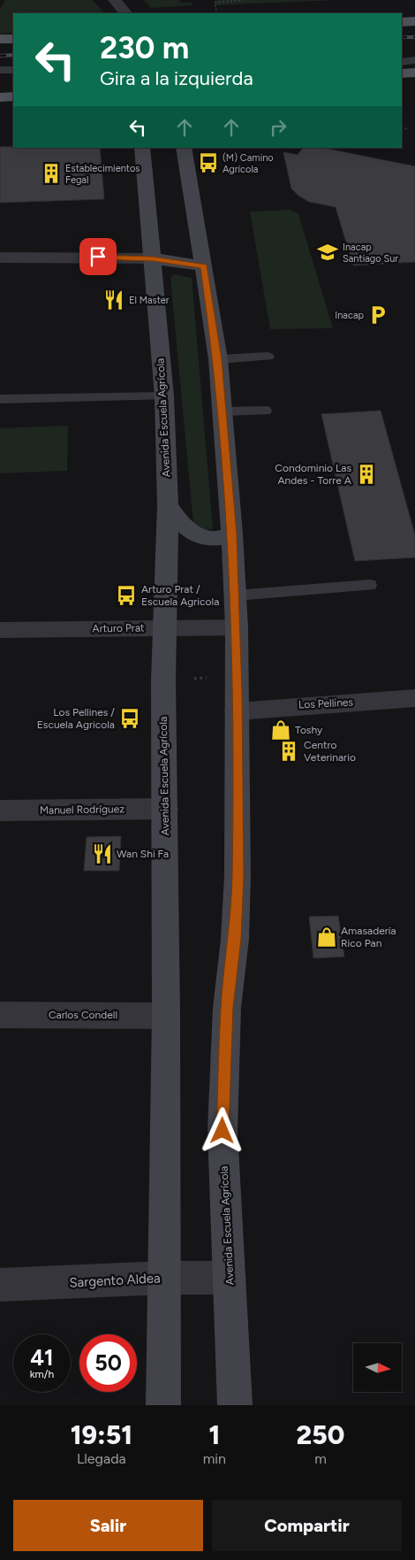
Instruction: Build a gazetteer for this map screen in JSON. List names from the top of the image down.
{
  "streets": {
    "main road": ["Avenida Escuela Agrícola"],
    "street": [
      "Arturo Prat",
      "Los Pellines",
      "Manuel Rodríguez",
      "Carlos Condell",
      "Sargento Aldea"
    ]
  },
  "crossings": [
    ["Avenida Escuela Agrícola", "Arturo Prat"],
    ["Avenida Escuela Agrícola", "Los Pellines"],
    ["Avenida Escuela Agrícola", "Manuel Rodríguez"],
    ["Avenida Escuela Agrícola", "Carlos Condell"],
    ["Avenida Escuela Agrícola", "Sargento Aldea"]
  ],
  "places": {
    "bus stop": ["(M) Camino Agrícola", "Arturo Prat / Escuela Agricola", "Los Pellines / Escuela Agricola"],
    "building": ["Establecimientos Fegal", "Condominio Las Andes - Torre A", "Centro Veterinario"],
    "school or university": ["Inacap Santiago Sur"],
    "restaurant": ["El Master", "Wan Shi Fa"],
    "parking": ["Inacap"],
    "shop": ["Toshy", "Amasadería Rico Pan"]
  },
  "north": "right",
  "page": {
    "turn": ["230 m", "Gira a la izquierda"],
    "speed": "41 km/h",
    "limit": "50",
    "eta": [
      "19:51",
      "Llegada",
      "1",
      "min",
      "250",
      "m"
    ],
    "buttons": ["Salir", "Compartir"]
  }
}
